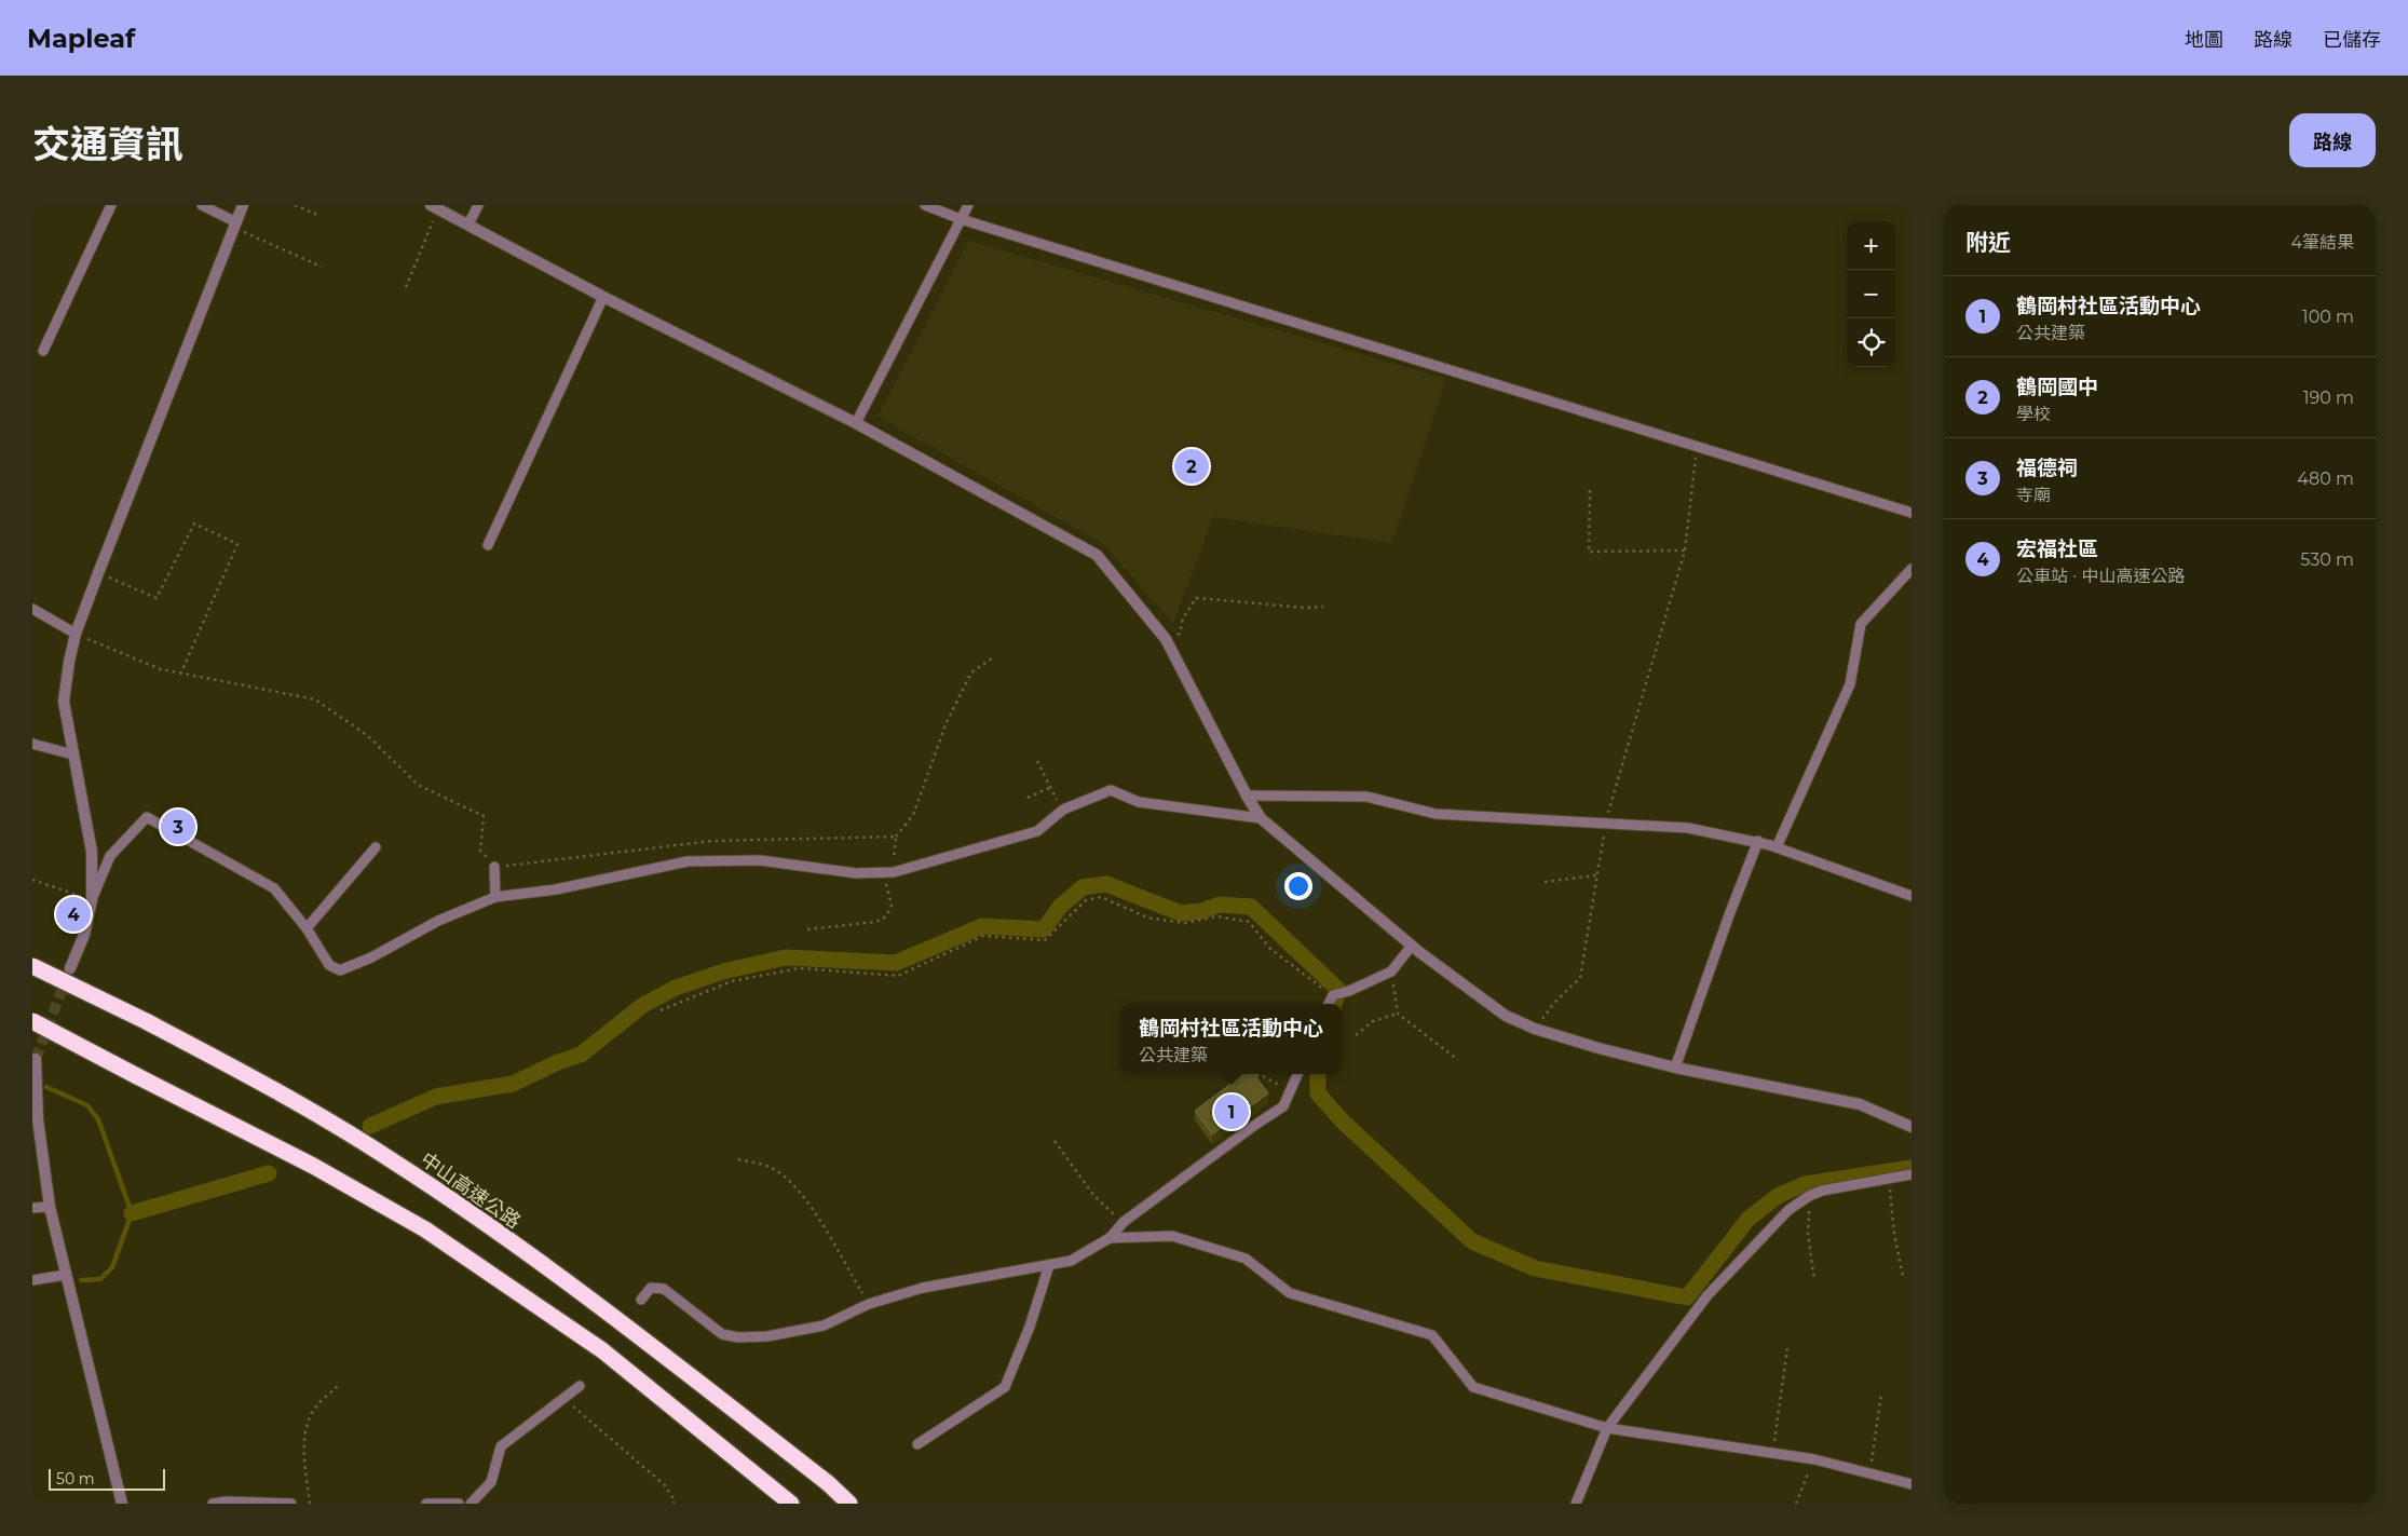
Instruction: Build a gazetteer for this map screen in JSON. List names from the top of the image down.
{
  "streets": {
    "highway": ["中山高速公路"]
  },
  "scale_bar": "50 m",
  "page": {
    "header": "Mapleaf",
    "nav": ["地圖", "路線", "已儲存"],
    "title": "交通資訊",
    "buttons": "路線",
    "heading": ["附近", "4筆結果"],
    "map_buttons": ["+", "−"],
    "list": [
      {
        "mark": "1",
        "name": "鶴岡村社區活動中心",
        "note": "公共建築",
        "value": "100 m"
      },
      {
        "mark": "2",
        "name": "鶴岡國中",
        "note": "學校",
        "value": "190 m"
      },
      {
        "mark": "3",
        "name": "福德祠",
        "note": "寺廟",
        "value": "480 m"
      },
      {
        "mark": "4",
        "name": "宏福社區",
        "note": "公車站 · 中山高速公路",
        "value": "530 m"
      }
    ],
    "pins": [
      "2",
      "3",
      "4",
      "1"
    ],
    "popup": ["鶴岡村社區活動中心", "公共建築"],
    "scale": "50 m"
  }
}
